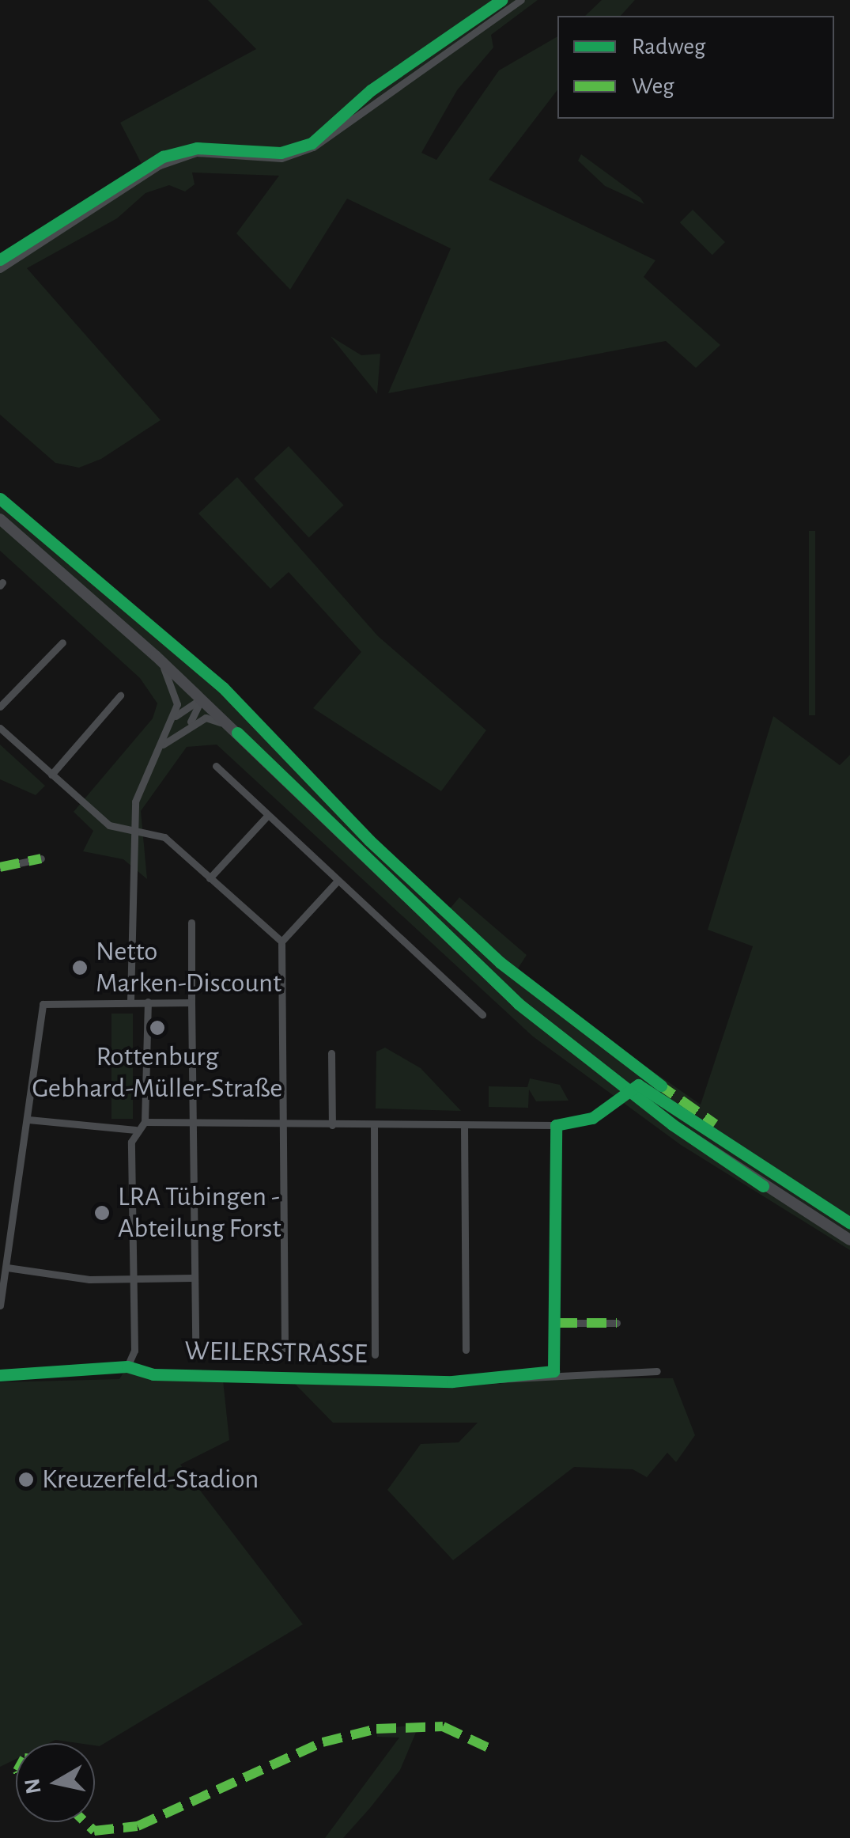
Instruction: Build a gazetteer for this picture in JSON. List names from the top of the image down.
{
  "streets": {
    "street": ["WEILERSTRASSE"]
  },
  "places": [
    "Netto Marken-Discount",
    "Rottenburg Gebhard-Müller-Straße",
    "LRA Tübingen - Abteilung Forst",
    "Kreuzerfeld-Stadion"
  ],
  "legend": ["Radweg", "Weg"],
  "north": "left"
}
